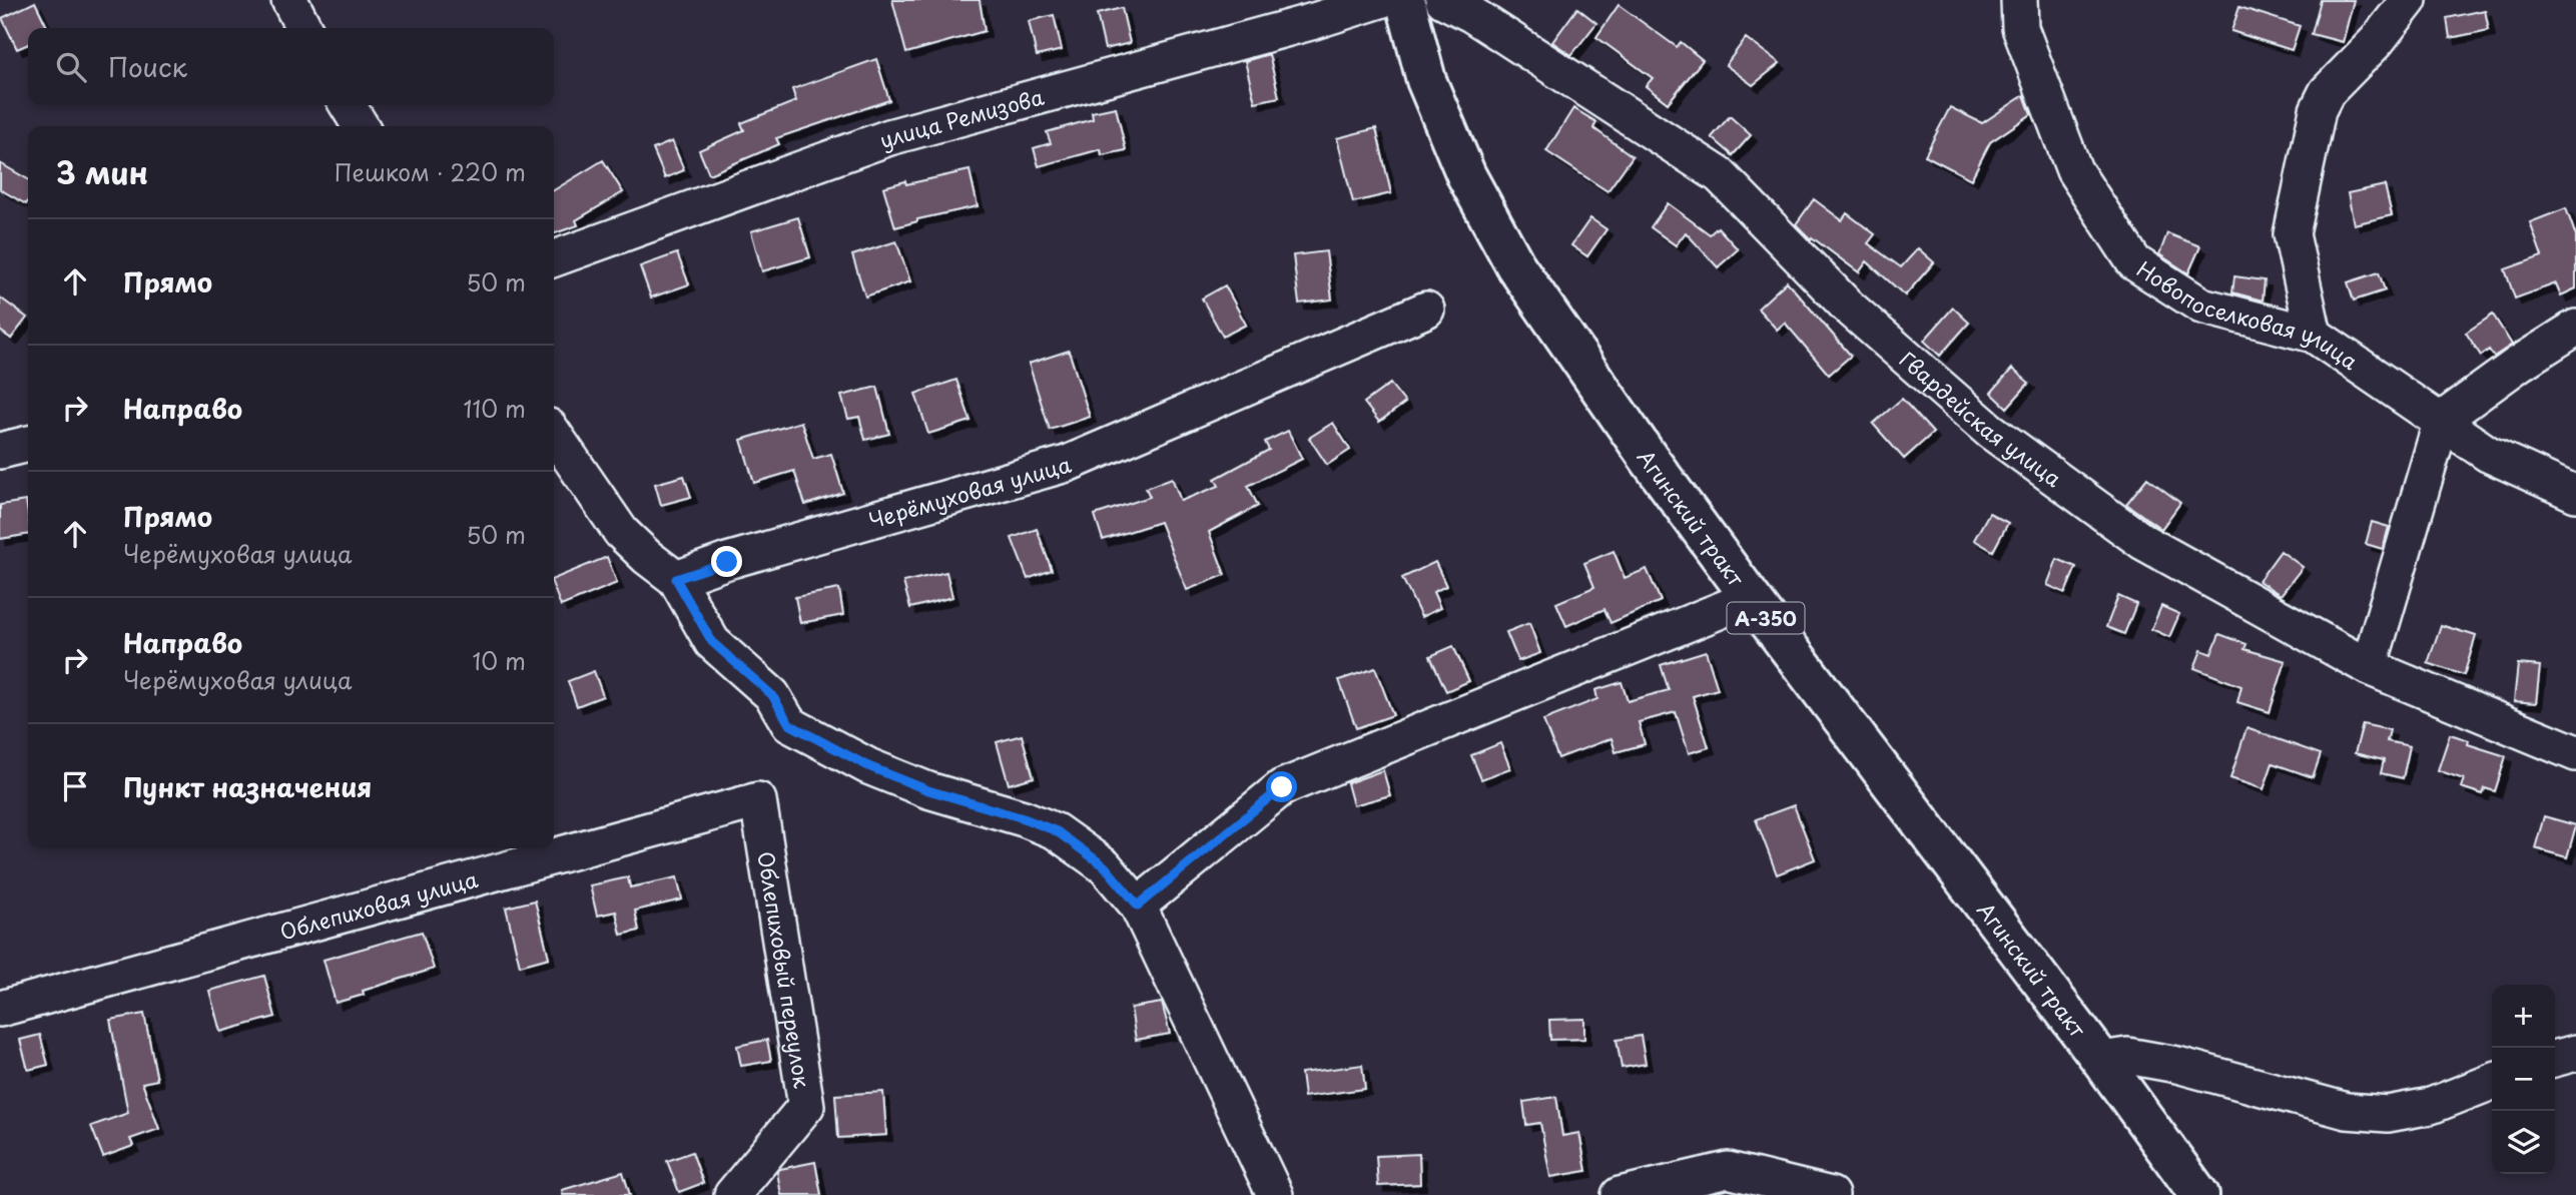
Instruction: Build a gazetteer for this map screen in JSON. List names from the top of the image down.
{
  "streets": {
    "highway": ["Агинский тракт", "А-350"],
    "street": [
      "улица Ремизова",
      "Новопоселковая улица",
      "Гвардейская улица",
      "Черёмуховая улица",
      "Облепиховая улица",
      "Облепиховый переулок"
    ]
  },
  "crossings": [
    ["Облепиховая улица", "Облепиховый переулок"]
  ],
  "page": {
    "search": "Поиск",
    "heading": ["3 мин", "Пешком · 220 m"],
    "list": [
      ["Прямо", "50 m"],
      ["Направо", "110 m"],
      ["Прямо", "Черёмуховая улица", "50 m"],
      ["Направо", "Черёмуховая улица", "10 m"],
      "Пункт назначения"
    ],
    "map_buttons": ["+", "−"]
  }
}
